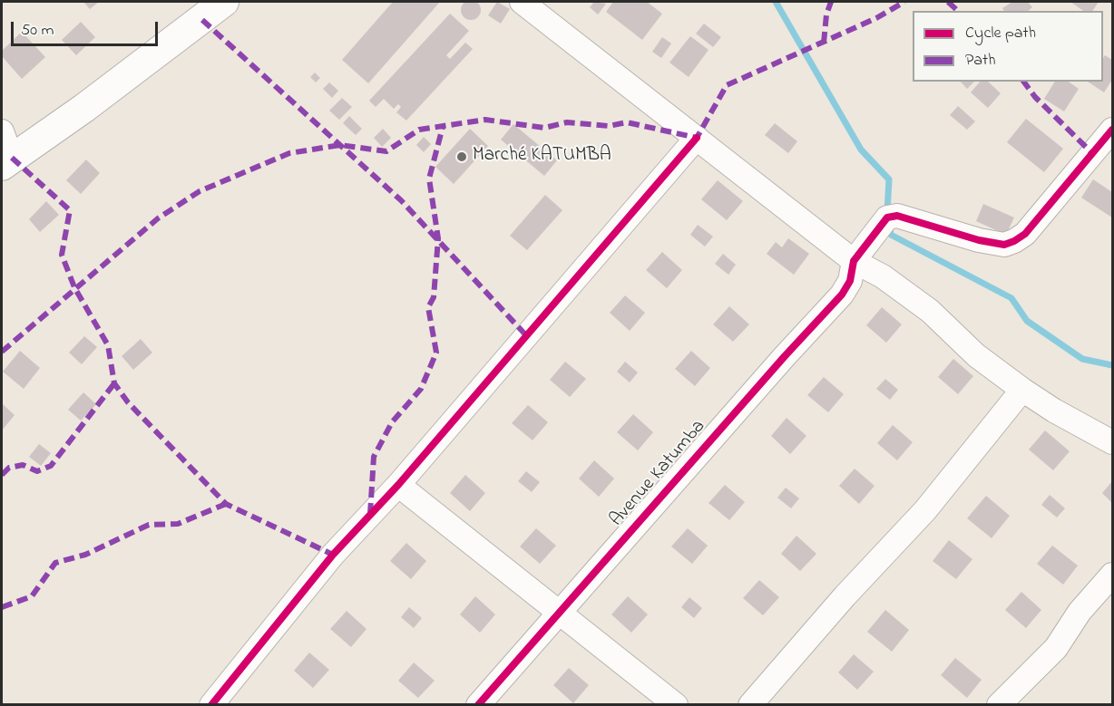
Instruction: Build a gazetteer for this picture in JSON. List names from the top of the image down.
{
  "streets": {
    "street": ["Avenue Katumba"]
  },
  "places": ["Marché KATUMBA"],
  "legend": ["Cycle path", "Path"],
  "scale_bar": "50 m"
}
